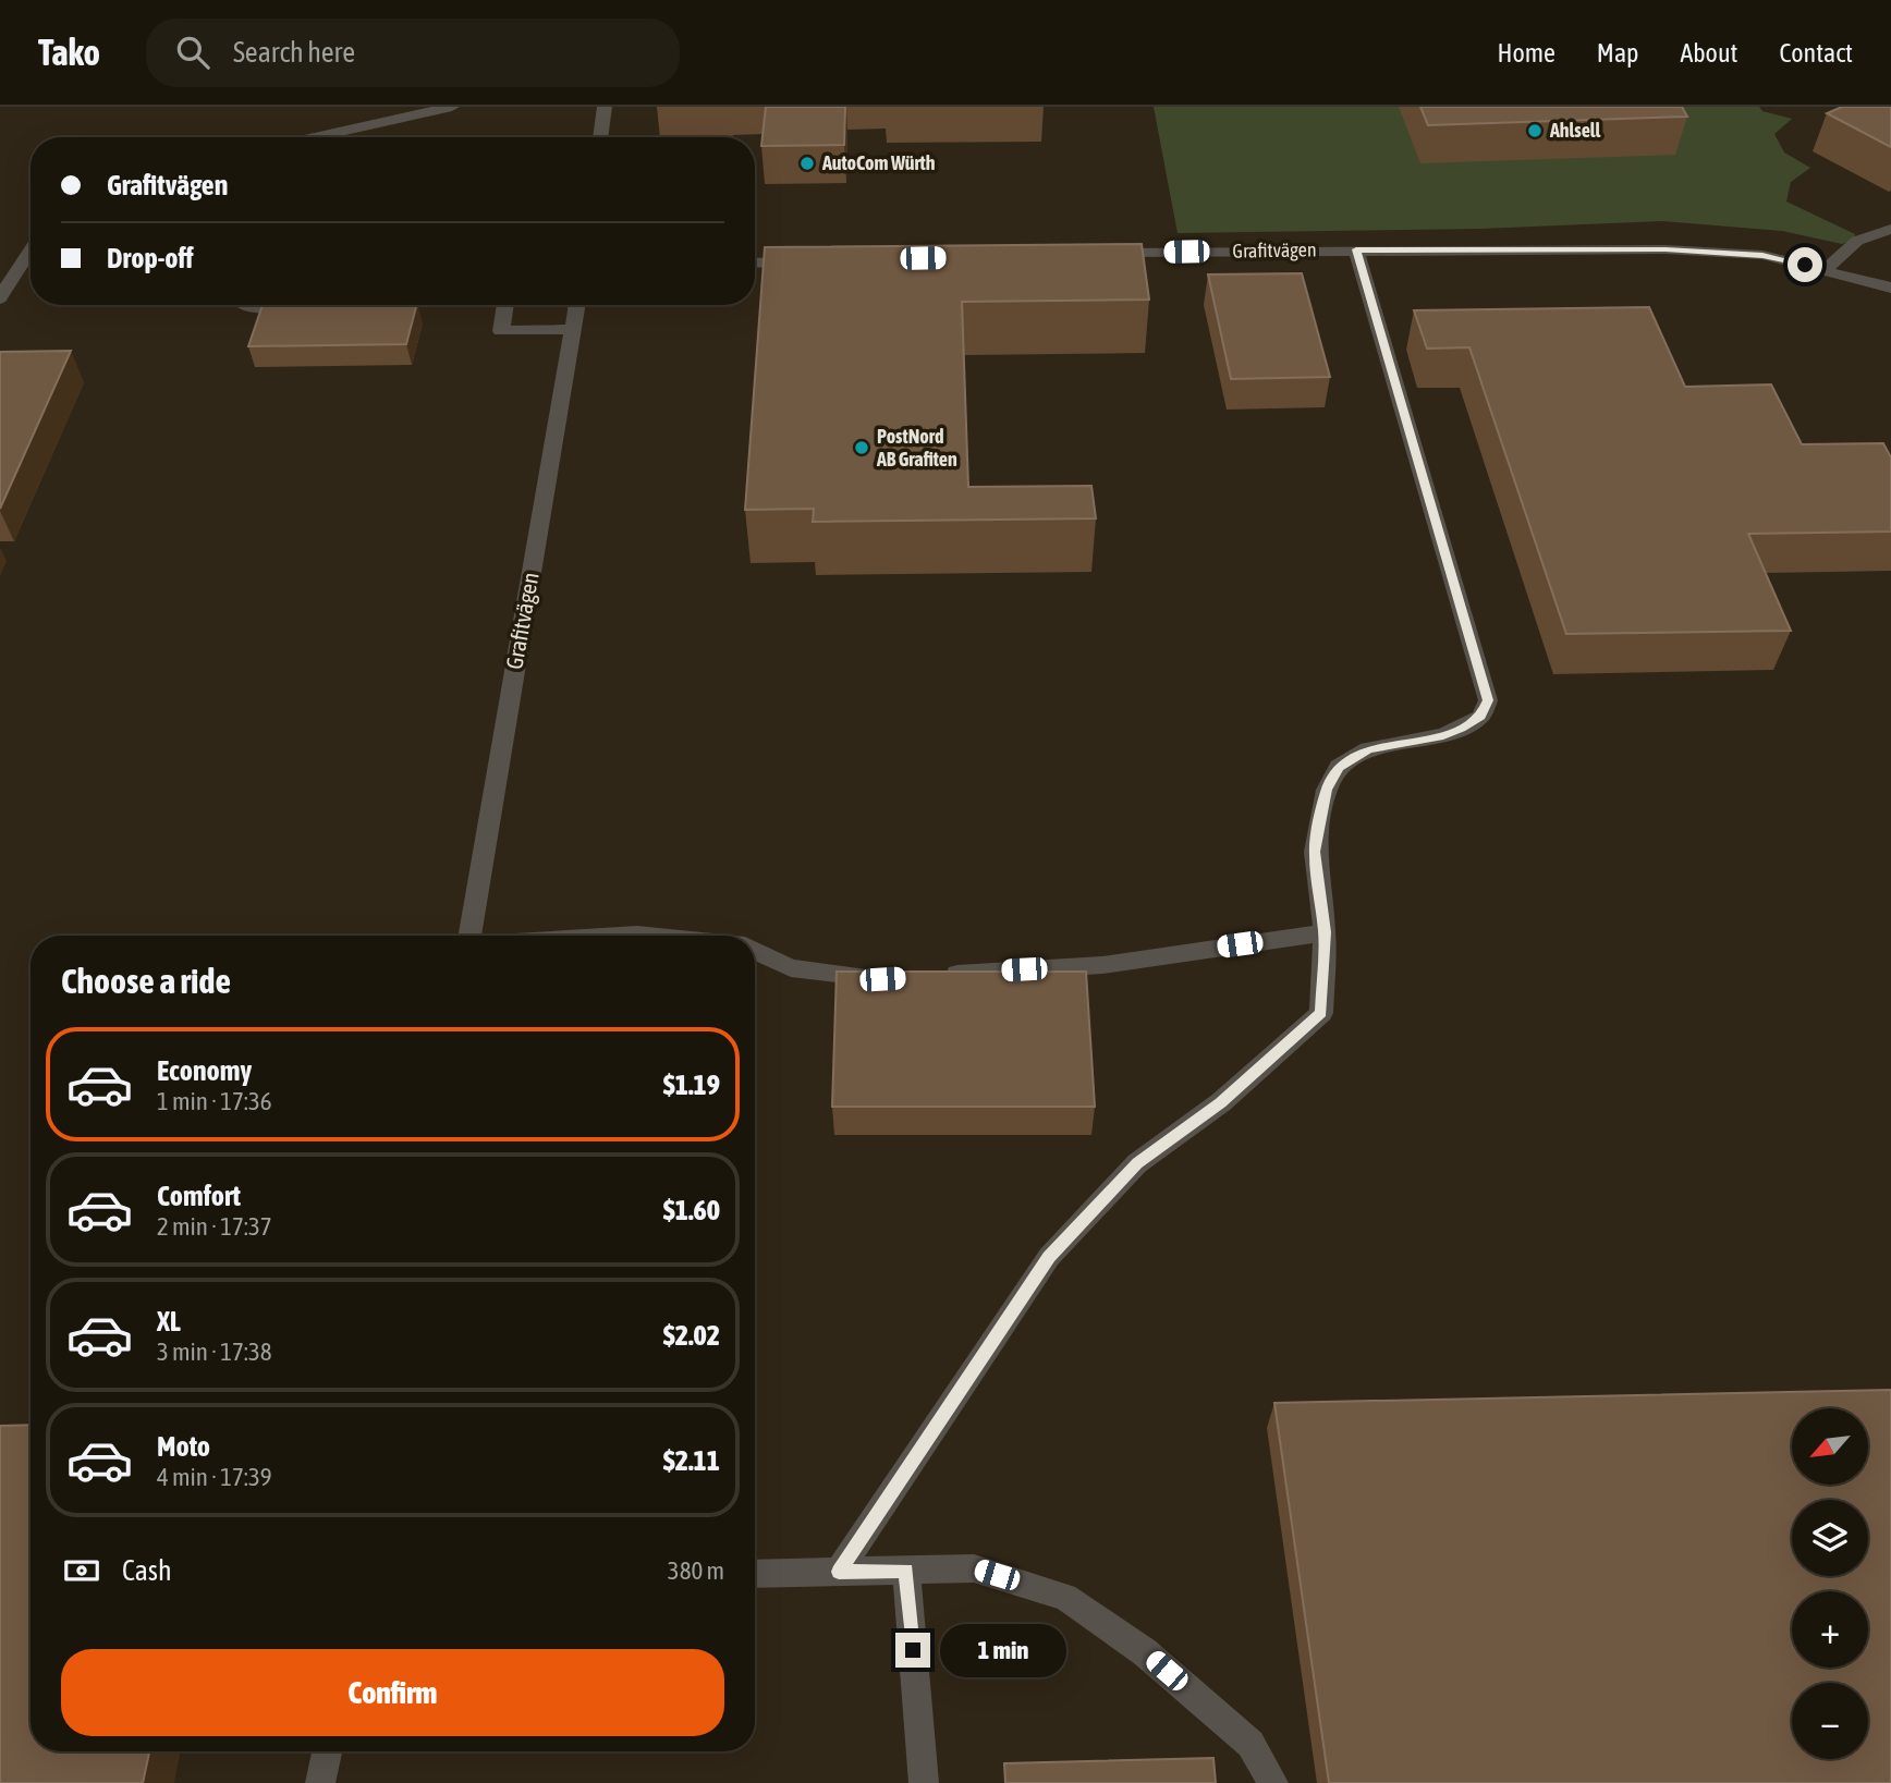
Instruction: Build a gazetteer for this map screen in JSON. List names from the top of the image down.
{
  "streets": {
    "street": ["Grafitvägen"]
  },
  "places": ["Ahlsell", "AutoCom Würth", "PostNord AB Grafiten"],
  "north": "bottom left",
  "page": {
    "header": "Tako",
    "search": "Search here",
    "nav": [
      "Home",
      "Map",
      "About",
      "Contact"
    ],
    "banner": ["Grafitvägen", "Drop-off"],
    "heading": "Choose a ride",
    "list": [
      {
        "name": "Economy",
        "note": "1 min · 17:36",
        "value": "$1.19"
      },
      {
        "name": "Comfort",
        "note": "2 min · 17:37",
        "value": "$1.60"
      },
      {
        "name": "XL",
        "note": "3 min · 17:38",
        "value": "$2.02"
      },
      {
        "name": "Moto",
        "note": "4 min · 17:39",
        "value": "$2.11"
      }
    ],
    "map_buttons": ["+", "−"],
    "pay": ["Cash", "380 m"],
    "bubble": "1 min",
    "buttons": "Confirm"
  }
}
